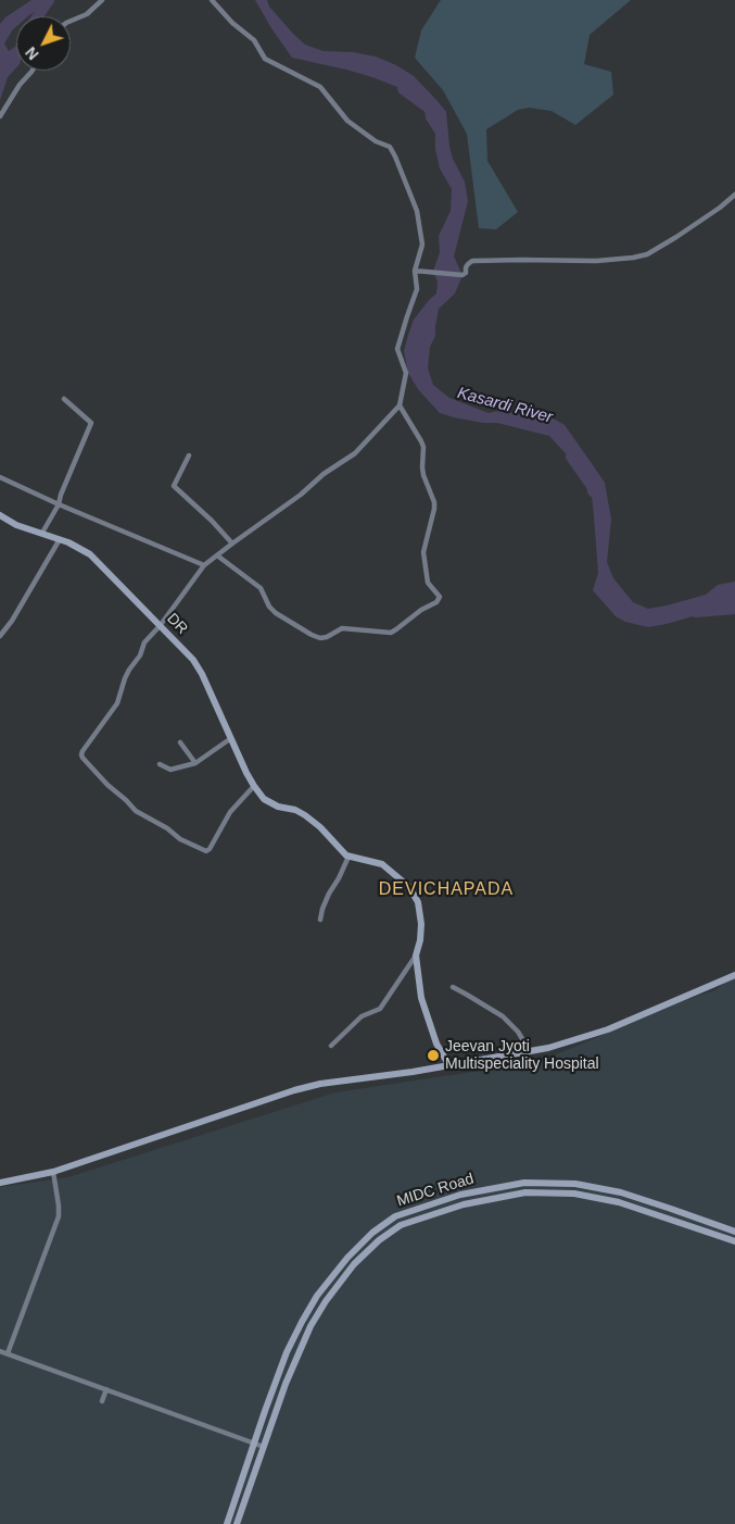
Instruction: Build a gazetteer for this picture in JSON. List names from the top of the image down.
{
  "streets": {
    "main road": ["DR", "MIDC Road"]
  },
  "districts": ["DEVICHAPADA"],
  "water": ["Kasardi River"],
  "places": ["Jeevan Jyoti Multispeciality Hospital"],
  "north": "bottom left"
}
